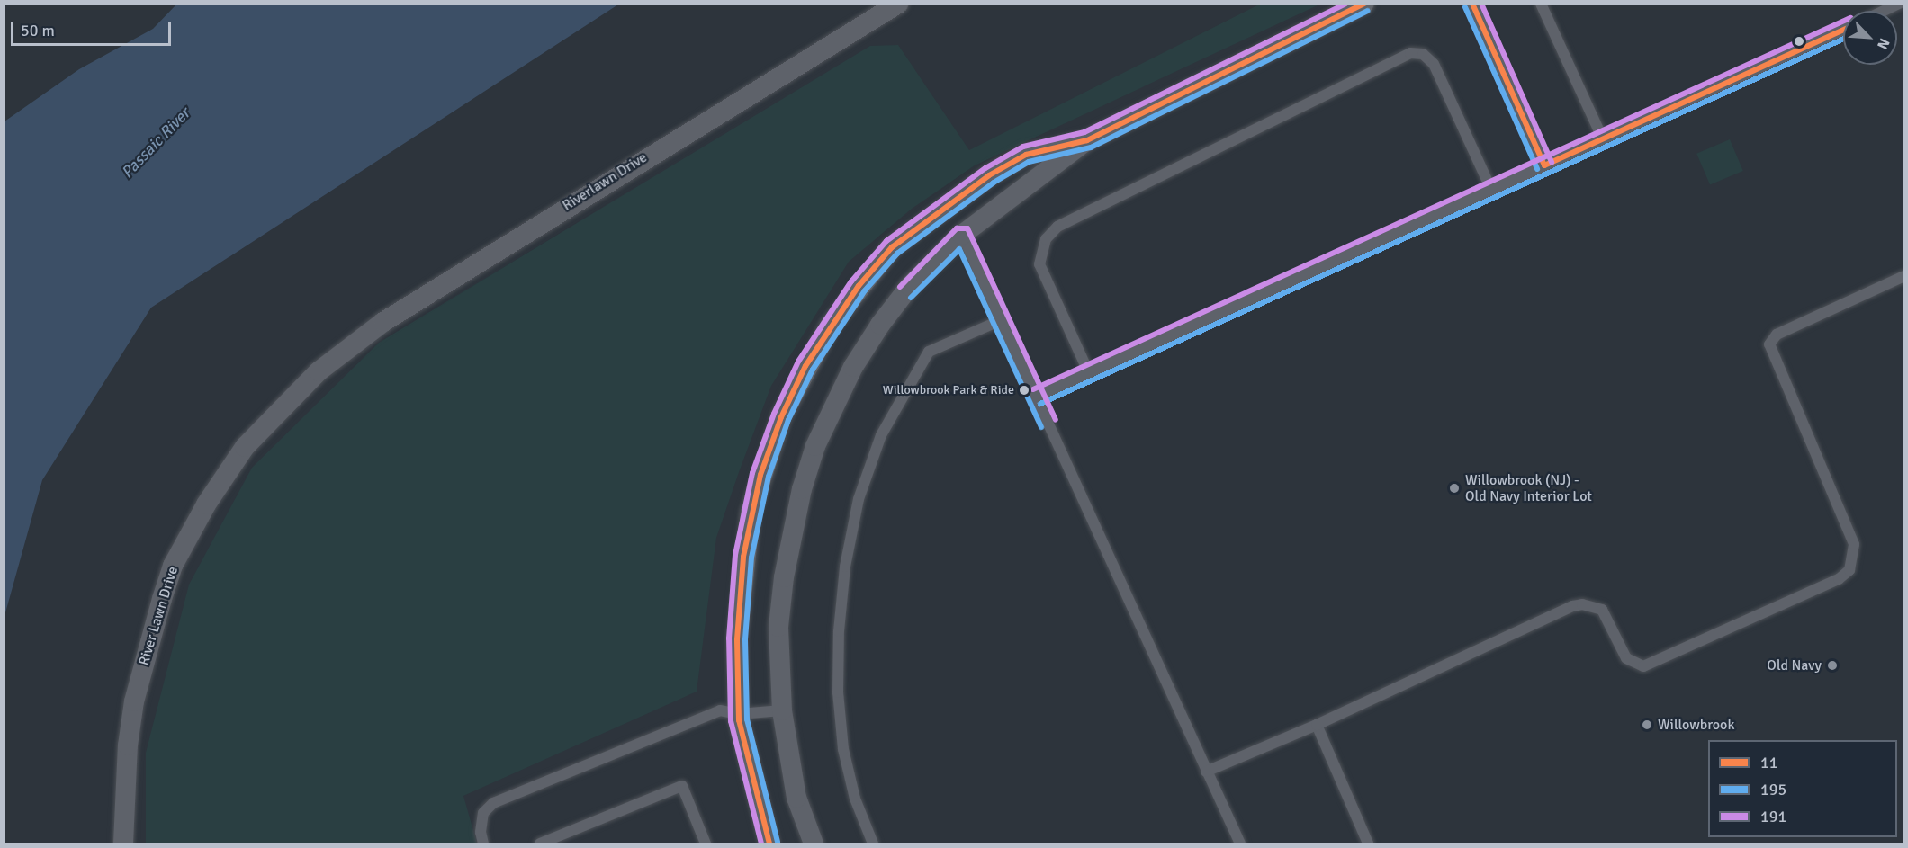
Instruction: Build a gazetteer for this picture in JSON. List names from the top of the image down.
{
  "streets": {
    "street": ["Riverlawn Drive", "River Lawn Drive"]
  },
  "crossings": [
    ["Riverlawn Drive", "River Lawn Drive"]
  ],
  "water": ["Passaic River"],
  "places": [
    "Willowbrook Park & Ride",
    "Willowbrook (NJ) - Old Navy Interior Lot",
    "Old Navy",
    "Willowbrook"
  ],
  "lines": ["transit line 11", "transit line 191", "transit line 195"],
  "legend": ["11", "195", "191"],
  "scale_bar": "50 m",
  "north": "bottom right"
}
